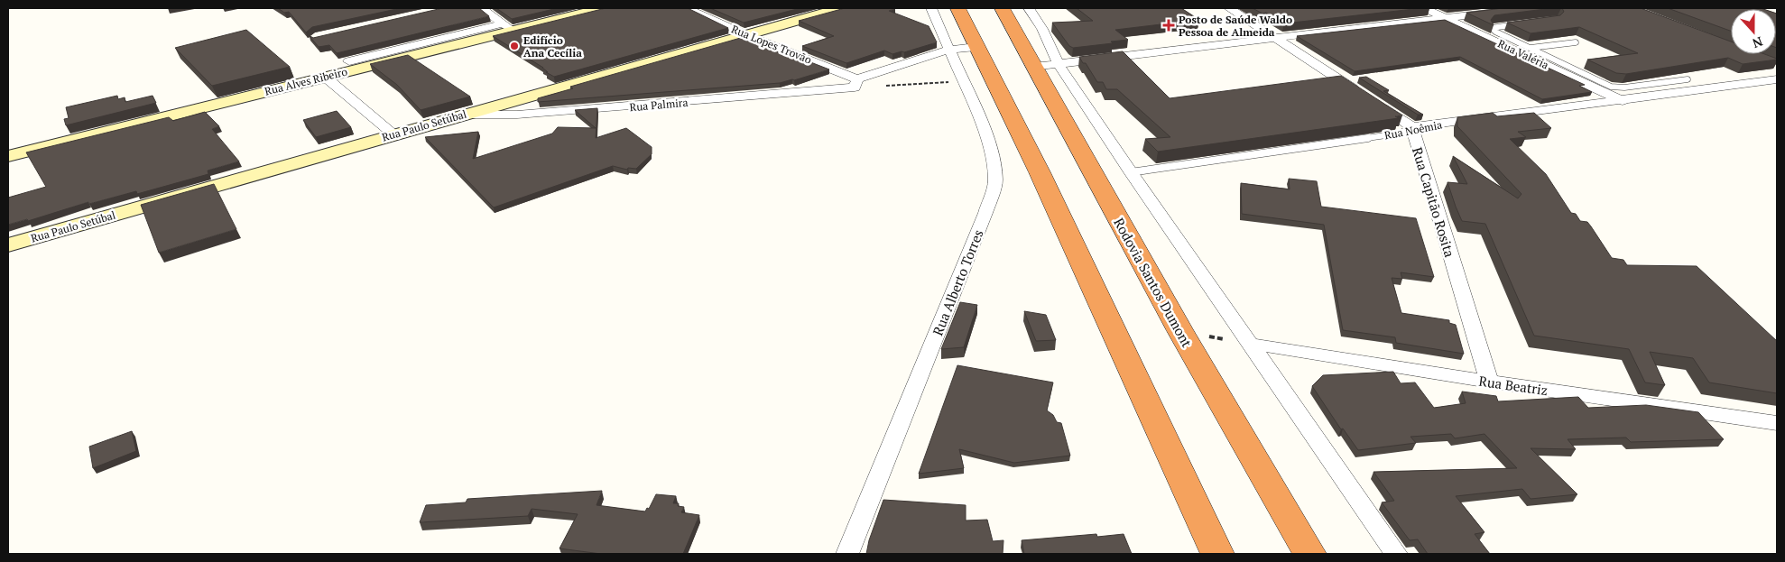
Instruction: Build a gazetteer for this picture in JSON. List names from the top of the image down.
{
  "streets": {
    "highway": ["Rodovia Santos Dumont"],
    "street": [
      "Rua Lopes Trovão",
      "Rua Valéria",
      "Rua Alves Ribeiro",
      "Rua Palmira",
      "Rua Paulo Setúbal",
      "Rua Noêmia",
      "Rua Capitão Rosita",
      "Rua Alberto Torres",
      "Rua Beatriz"
    ]
  },
  "crossings": [
    ["Rua Lopes Trovão", "Rua Palmira"],
    ["Rua Lopes Trovão", "Rua Paulo Setúbal"],
    ["Rua Valéria", "Rua Noêmia"],
    ["Rua Palmira", "Rua Paulo Setúbal"],
    ["Rua Palmira", "Rua Alberto Torres"],
    ["Rua Noêmia", "Rua Capitão Rosita"],
    ["Rua Capitão Rosita", "Rua Beatriz"]
  ],
  "places": {
    "health": ["Posto de Saúde Waldo Pessoa de Almeida"],
    "other": ["Edifício Ana Cecília"]
  },
  "north": "bottom"
}
